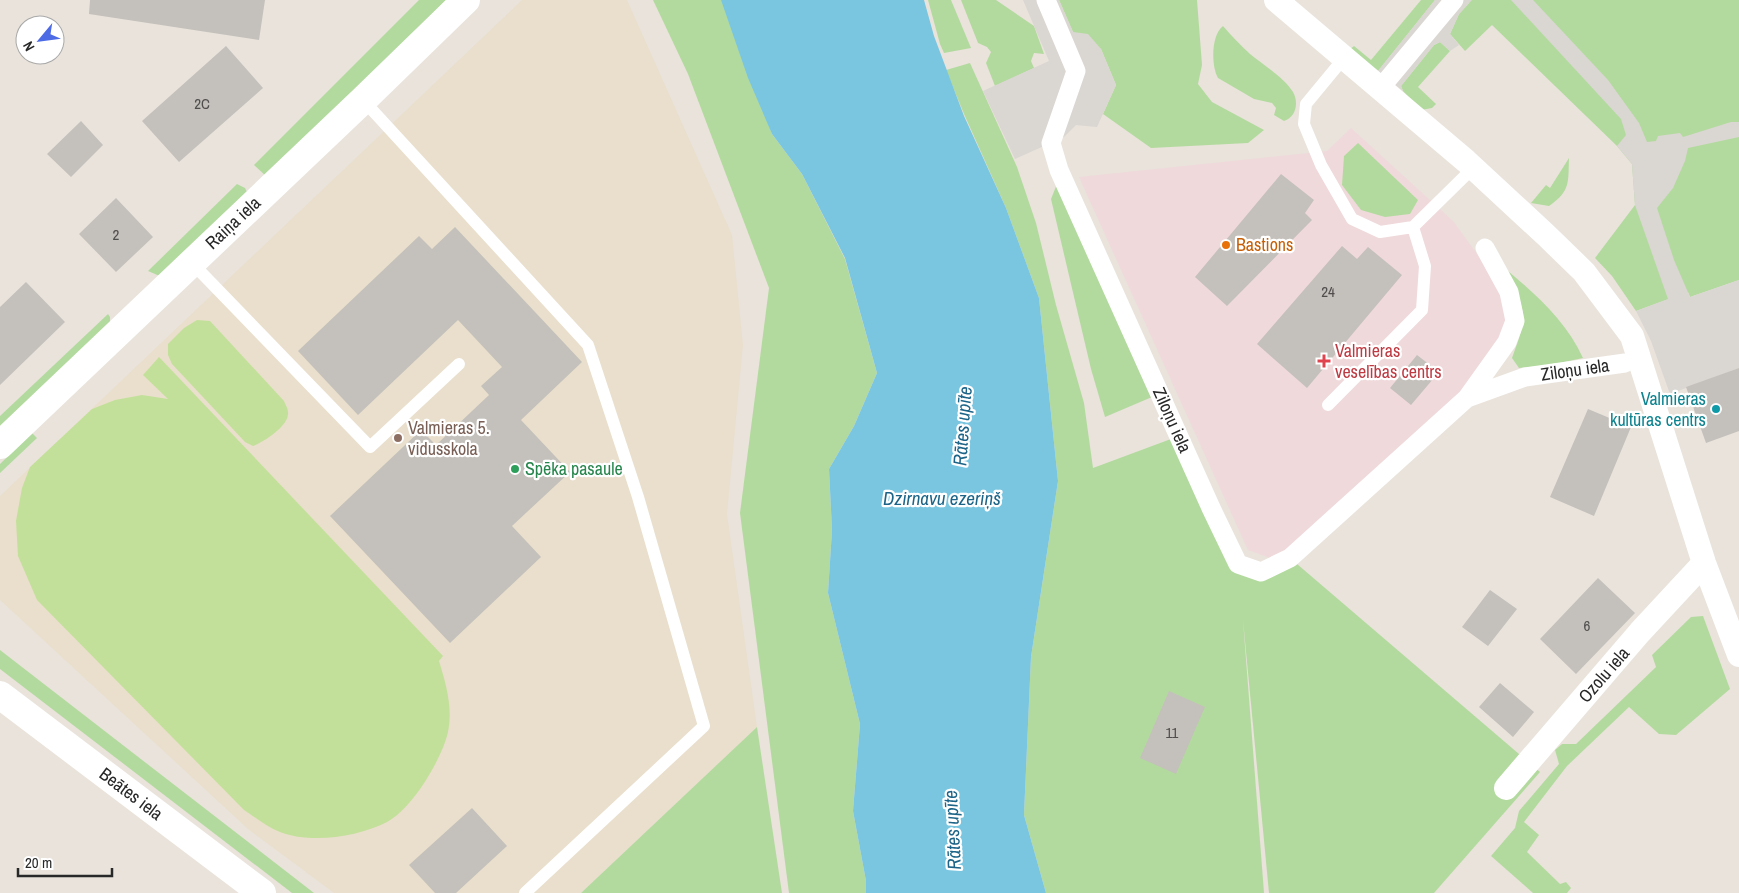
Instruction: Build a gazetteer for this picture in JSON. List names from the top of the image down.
{
  "streets": {
    "street": [
      "Raiņa iela",
      "Ziloņu iela",
      "Ozolu iela",
      "Beātes iela"
    ]
  },
  "water": ["Rātes upīte", "Dzirnavu ezeriņš"],
  "places": {
    "other": [
      "Bastions",
      "Valmieras kultūras centrs",
      "Valmieras 5. vidusskola",
      "Spēka pasaule"
    ],
    "health": ["Valmieras veselības centrs"]
  },
  "house_numbers": [
    "2C",
    "2",
    "24",
    "6",
    "11"
  ],
  "scale_bar": "20 m",
  "north": "bottom left"
}
